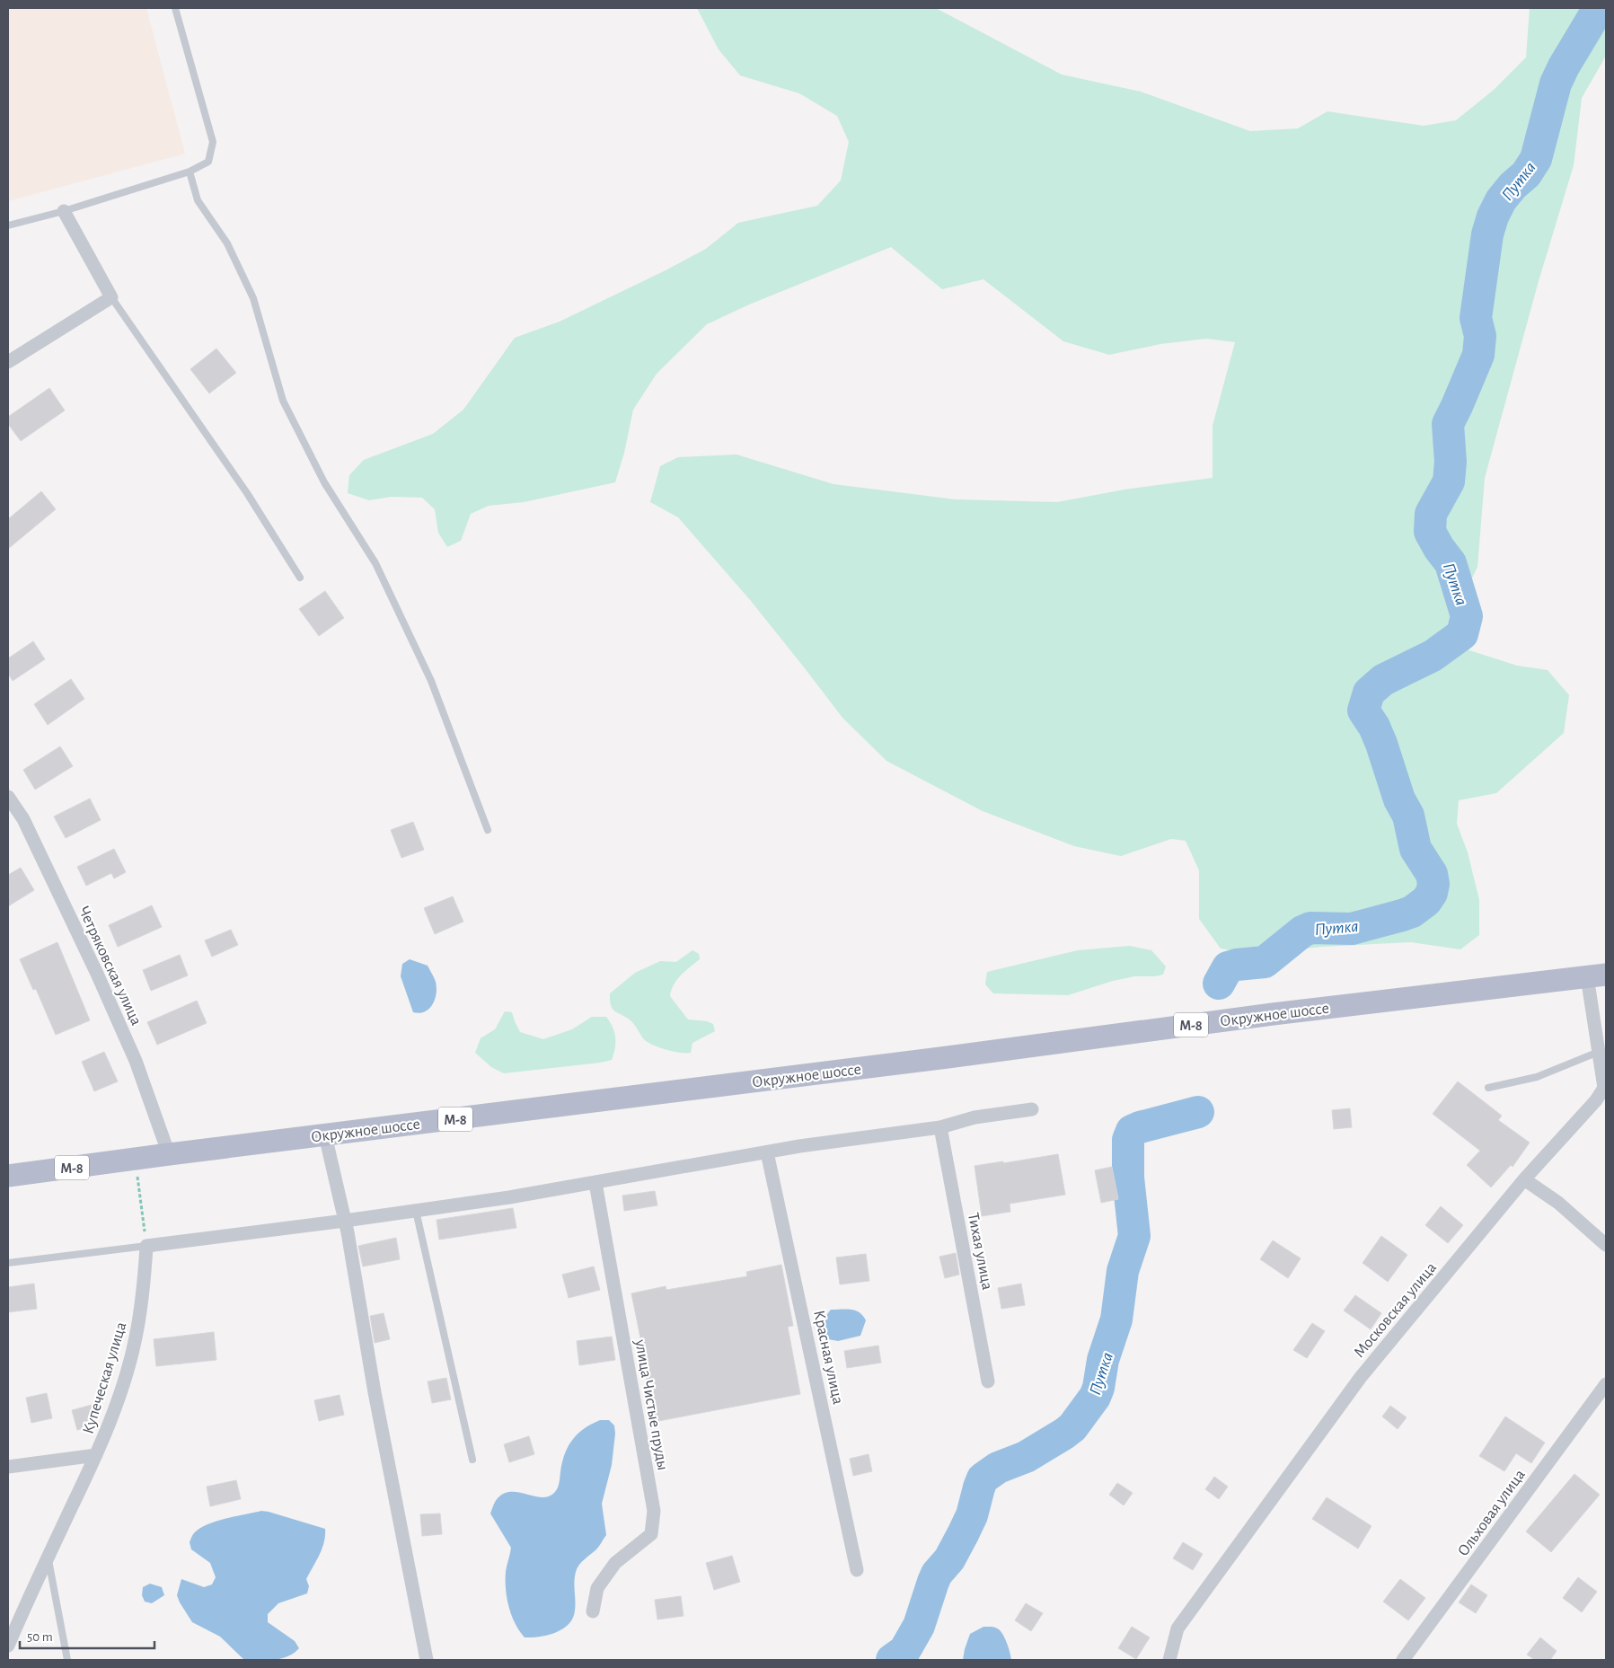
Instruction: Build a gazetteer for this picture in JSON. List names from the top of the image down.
{
  "streets": {
    "main road": ["Окружное шоссе", "М-8"],
    "street": [
      "Четряковская улица",
      "Тихая улица",
      "Московская улица",
      "Красная улица",
      "Купеческая улица",
      "улица Чистые пруды",
      "Ольховая улица"
    ]
  },
  "crossings": [
    ["Четряковская улица", "Окружное шоссе"],
    ["Окружное шоссе", "Московская улица"]
  ],
  "water": ["Путка"],
  "scale_bar": "50 m"
}
